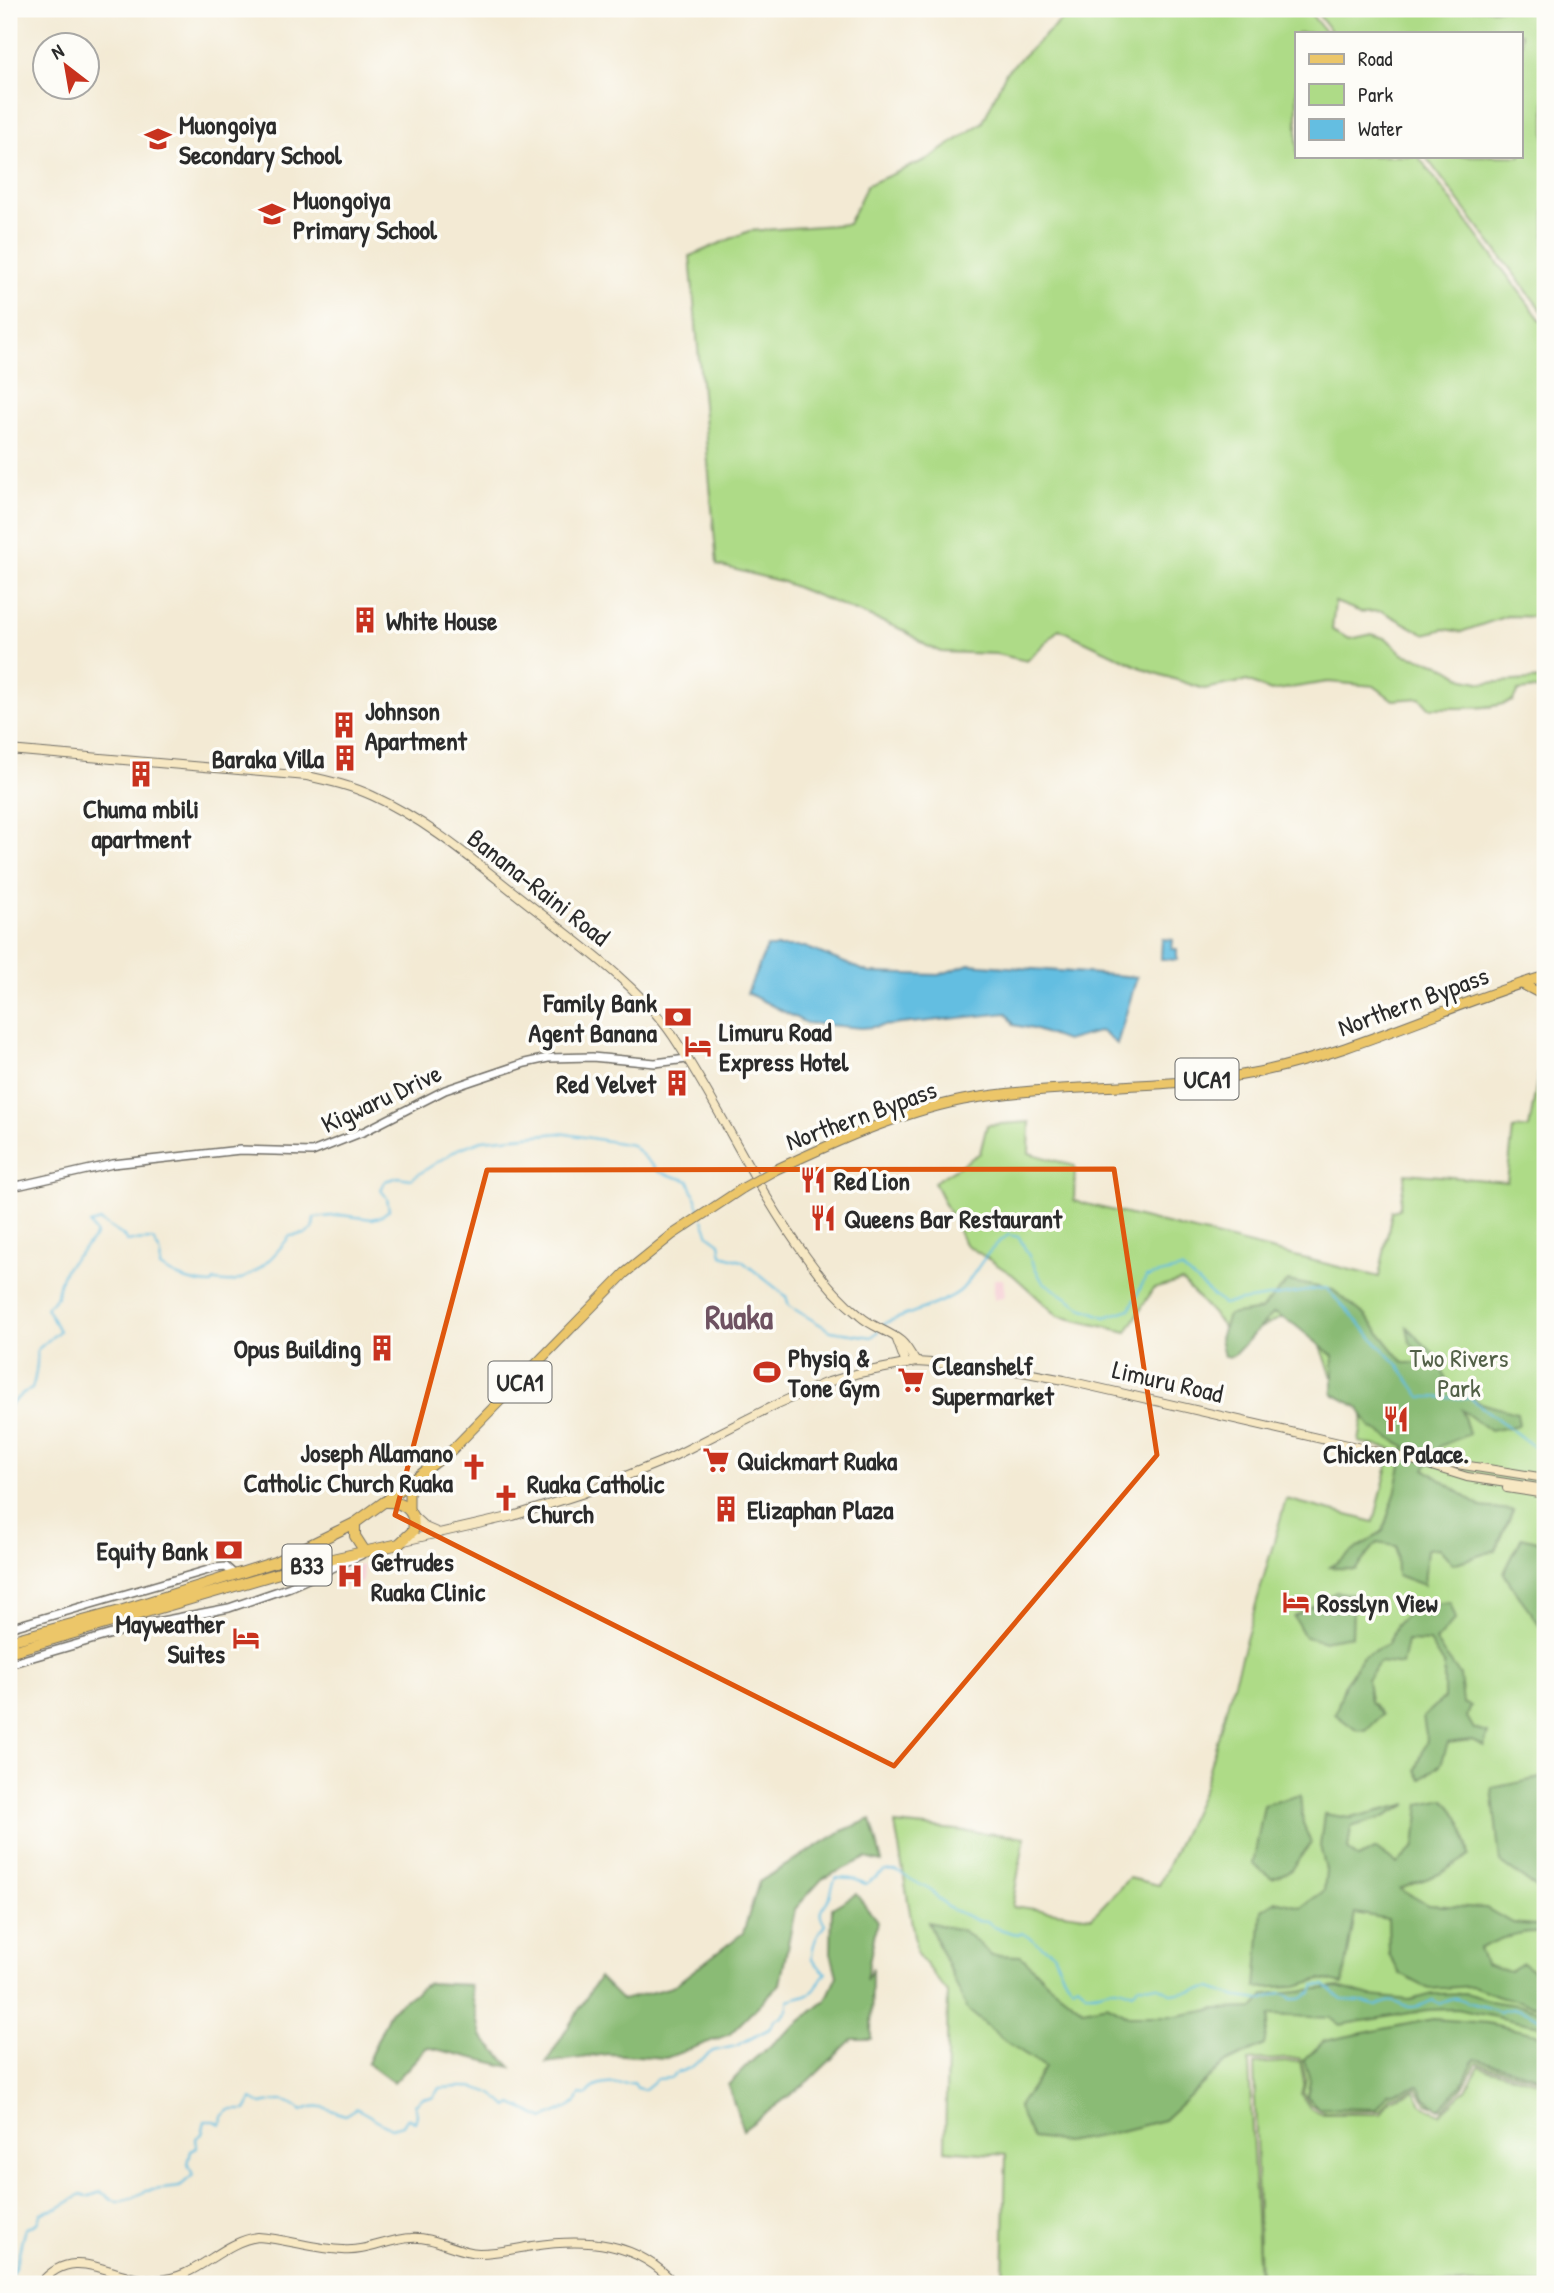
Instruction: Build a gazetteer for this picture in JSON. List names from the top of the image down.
{
  "streets": {
    "highway": ["Northern Bypass", "B33"],
    "main road": ["Banana-Raini Road", "UCA1", "Limuru Road"],
    "street": ["Kigwaru Drive"]
  },
  "crossings": [
    ["Banana-Raini Road", "Kigwaru Drive"],
    ["Northern Bypass", "Limuru Road"],
    ["Northern Bypass", "B33"],
    ["Limuru Road", "B33"]
  ],
  "districts": ["Ruaka"],
  "parks": ["Two Rivers Park"],
  "places": {
    "school or university": ["Muongoiya Secondary School", "Muongoiya Primary School"],
    "building": [
      "White House",
      "Johnson Apartment",
      "Baraka Villa",
      "Chuma mbili apartment",
      "Red Velvet",
      "Opus Building",
      "Elizaphan Plaza"
    ],
    "bank": ["Family Bank Agent Banana", "Equity Bank"],
    "hotel": ["Limuru Road Express Hotel", "Rosslyn View", "Mayweather Suites"],
    "restaurant": ["Red Lion", "Queens Bar Restaurant", "Chicken Palace."],
    "sports": ["Physiq & Tone Gym"],
    "supermarket": ["Cleanshelf Supermarket", "Quickmart Ruaka"],
    "church": ["Joseph Allamano Catholic Church Ruaka", "Ruaka Catholic Church"],
    "hospital": ["Getrudes Ruaka Clinic"]
  },
  "legend": ["Road", "Park", "Water"],
  "north": "top left"
}
